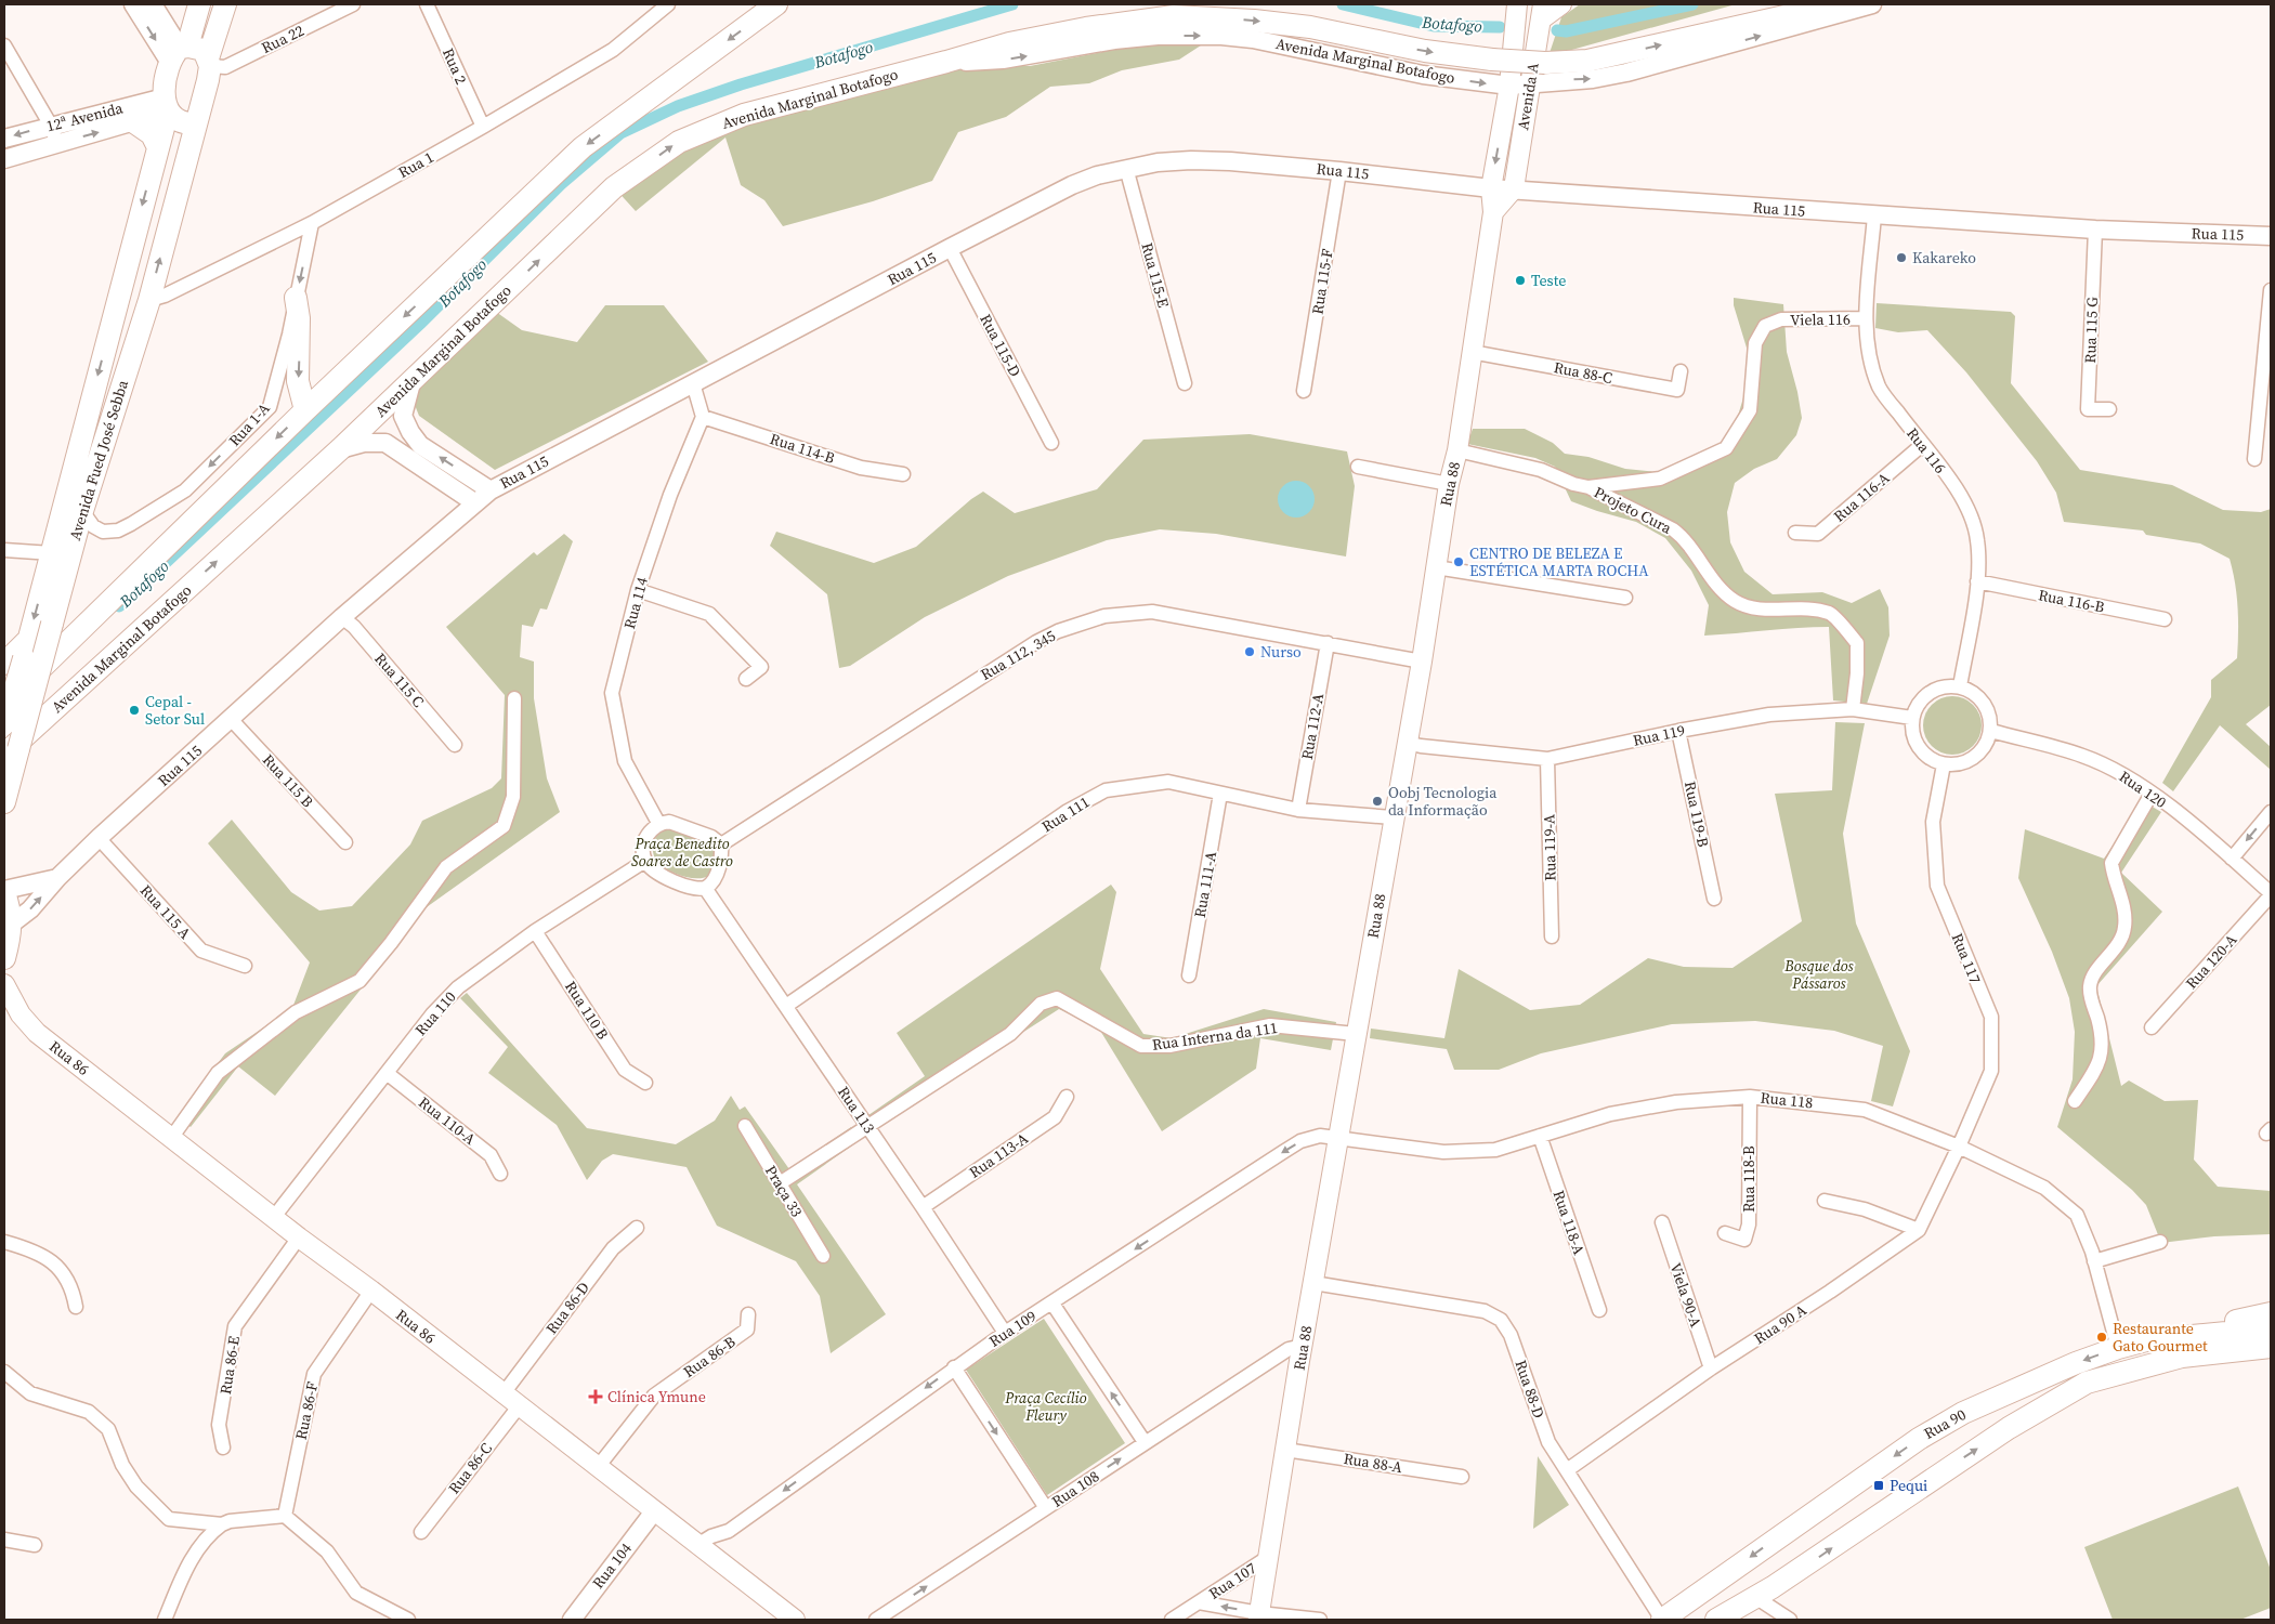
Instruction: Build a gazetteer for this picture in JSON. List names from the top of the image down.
{
  "streets": {
    "main road": [
      "Avenida Marginal Botafogo",
      "Avenida A",
      "Avenida Fued José Sebba",
      "Rua 88",
      "Rua 86",
      "Rua 90"
    ],
    "street": [
      "Rua 22",
      "Rua 2",
      "12ª Avenida",
      "Rua 1",
      "Rua 115",
      "Rua 115-E",
      "Rua 115-F",
      "Viela 116",
      "Rua 115 G",
      "Rua 115-D",
      "Rua 88-C",
      "Rua 1-A",
      "Rua 114-B",
      "Rua 116",
      "Rua 116-A",
      "Projeto Cura",
      "Rua 116-B",
      "Rua 114",
      "Rua 112, 345",
      "Rua 115 C",
      "Rua 112-A",
      "Rua 119",
      "Rua 115 B",
      "Rua 120",
      "Rua 111",
      "Rua 119-B",
      "Rua 119-A",
      "Rua 111-A",
      "Rua 115 A",
      "Rua 117",
      "Rua 120-A",
      "Rua 110 B",
      "Rua 110",
      "Rua Interna da 111",
      "Rua 118",
      "Rua 113",
      "Rua 110-A",
      "Rua 113-A",
      "Rua 118-B",
      "Praça 33",
      "Rua 118-A",
      "Viela 90-A",
      "Rua 86-D",
      "Rua 90 A",
      "Rua 109",
      "Rua 86-B",
      "Rua 86-E",
      "Rua 88-D",
      "Rua 86-F",
      "Rua 88-A",
      "Rua 86-C",
      "Rua 108",
      "Rua 104",
      "Rua 107"
    ]
  },
  "crossings": [
    ["Rua 22", "Avenida Fued José Sebba"],
    ["Avenida Marginal Botafogo", "Avenida A"],
    ["Avenida Marginal Botafogo", "Rua 115"],
    ["Avenida Marginal Botafogo", "Avenida Fued José Sebba"],
    ["Rua 2", "Rua 1"],
    ["Avenida A", "Rua 115"],
    ["Avenida A", "Rua 88"],
    ["12ª Avenida", "Avenida Fued José Sebba"],
    ["Rua 1", "Rua 1-A"],
    ["Rua 1", "Avenida Fued José Sebba"],
    ["Rua 115", "Rua 115-E"],
    ["Rua 115", "Rua 115-F"],
    ["Rua 115", "Rua 115 G"],
    ["Rua 115", "Rua 115-D"],
    ["Rua 115", "Rua 116"],
    ["Rua 115", "Rua 88"],
    ["Rua 115", "Rua 115 C"],
    ["Rua 115", "Rua 115 B"],
    ["Rua 115", "Rua 115 A"],
    ["Viela 116", "Rua 116"],
    ["Viela 116", "Projeto Cura"],
    ["Rua 88-C", "Rua 88"],
    ["Rua 1-A", "Avenida Fued José Sebba"],
    ["Rua 114-B", "Rua 114"],
    ["Rua 116", "Rua 116-A"],
    ["Rua 116", "Rua 116-B"],
    ["Rua 116", "Rua 119"],
    ["Rua 116", "Rua 120"],
    ["Rua 116", "Rua 117"],
    ["Rua 88", "Projeto Cura"],
    ["Rua 88", "Rua 112, 345"],
    ["Rua 88", "Rua 119"],
    ["Rua 88", "Rua 111"],
    ["Rua 88", "Rua Interna da 111"],
    ["Rua 88", "Rua 118"],
    ["Rua 88", "Rua 109"],
    ["Rua 88", "Rua 88-D"],
    ["Rua 88", "Rua 88-A"],
    ["Rua 88", "Rua 108"],
    ["Rua 88", "Rua 107"],
    ["Projeto Cura", "Rua 119"],
    ["Rua 114", "Rua 112, 345"],
    ["Rua 114", "Rua 110"],
    ["Rua 114", "Rua 113"],
    ["Rua 112, 345", "Rua 112-A"],
    ["Rua 112, 345", "Rua 110"],
    ["Rua 112, 345", "Rua 113"],
    ["Rua 112-A", "Rua 111"],
    ["Rua 119", "Rua 120"],
    ["Rua 119", "Rua 119-B"],
    ["Rua 119", "Rua 119-A"],
    ["Rua 119", "Rua 117"],
    ["Rua 120", "Rua 117"],
    ["Rua 120", "Rua 120-A"],
    ["Rua 111", "Rua 111-A"],
    ["Rua 111", "Rua 113"],
    ["Rua 117", "Rua 118"],
    ["Rua 117", "Rua 90 A"],
    ["Rua 110 B", "Rua 110"],
    ["Rua 110", "Rua 86"],
    ["Rua 110", "Rua 113"],
    ["Rua 110", "Rua 110-A"],
    ["Rua Interna da 111", "Rua 113"],
    ["Rua Interna da 111", "Praça 33"],
    ["Rua 86", "Rua 86-D"],
    ["Rua 86", "Rua 109"],
    ["Rua 86", "Rua 86-B"],
    ["Rua 86", "Rua 86-E"],
    ["Rua 86", "Rua 86-F"],
    ["Rua 86", "Rua 86-C"],
    ["Rua 86", "Rua 104"],
    ["Rua 118", "Rua 118-B"],
    ["Rua 118", "Rua 118-A"],
    ["Rua 118", "Rua 90 A"],
    ["Rua 118", "Rua 109"],
    ["Rua 118", "Rua 90"],
    ["Rua 113", "Rua 113-A"],
    ["Rua 113", "Rua 109"],
    ["Viela 90-A", "Rua 90 A"],
    ["Rua 90 A", "Rua 88-D"],
    ["Rua 88-D", "Rua 90"]
  ],
  "one_way": [
    "Avenida Marginal Botafogo",
    "Rua 1-A",
    "Rua 109",
    "Rua 108"
  ],
  "water": ["Botafogo"],
  "parks": ["Praça Benedito Soares de Castro", "Bosque dos Pássaros", "Praça Cecílio Fleury"],
  "places": {
    "other": [
      "Kakareko",
      "Teste",
      "CENTRO DE BELEZA E ESTÉTICA MARTA ROCHA",
      "Nurso",
      "Cepal - Setor Sul",
      "Oobj Tecnologia da Informação",
      "Restaurante Gato Gourmet"
    ],
    "health": ["Clínica Ymune"],
    "transit": ["Pequi"]
  }
}
